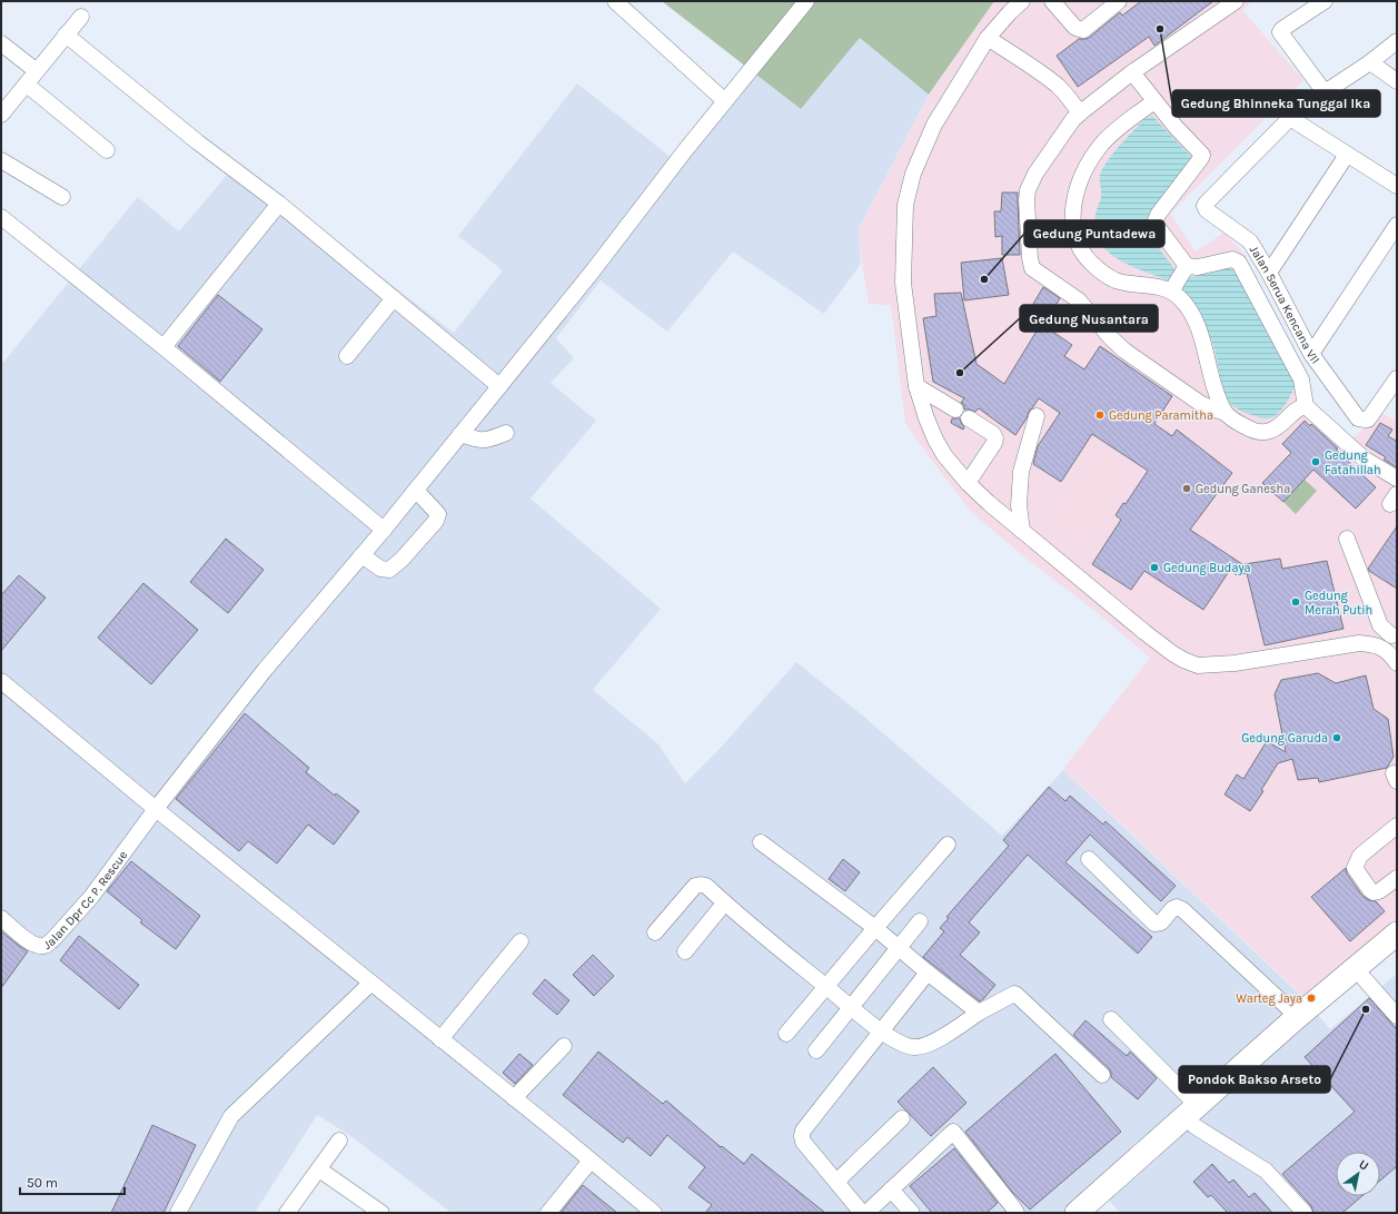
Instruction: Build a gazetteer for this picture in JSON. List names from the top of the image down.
{
  "streets": {
    "street": ["Jalan Serua Kencana VII", "Jalan Dpr Cc P. Rescue"]
  },
  "places": [
    "Gedung Bhinneka Tunggal Ika",
    "Gedung Puntadewa",
    "Gedung Nusantara",
    "Gedung Paramitha",
    "Gedung Fatahillah",
    "Gedung Ganesha",
    "Gedung Budaya",
    "Gedung Merah Putih",
    "Gedung Garuda",
    "Warteg Jaya",
    "Pondok Bakso Arseto"
  ],
  "scale_bar": "50 m",
  "north": "top right"
}
